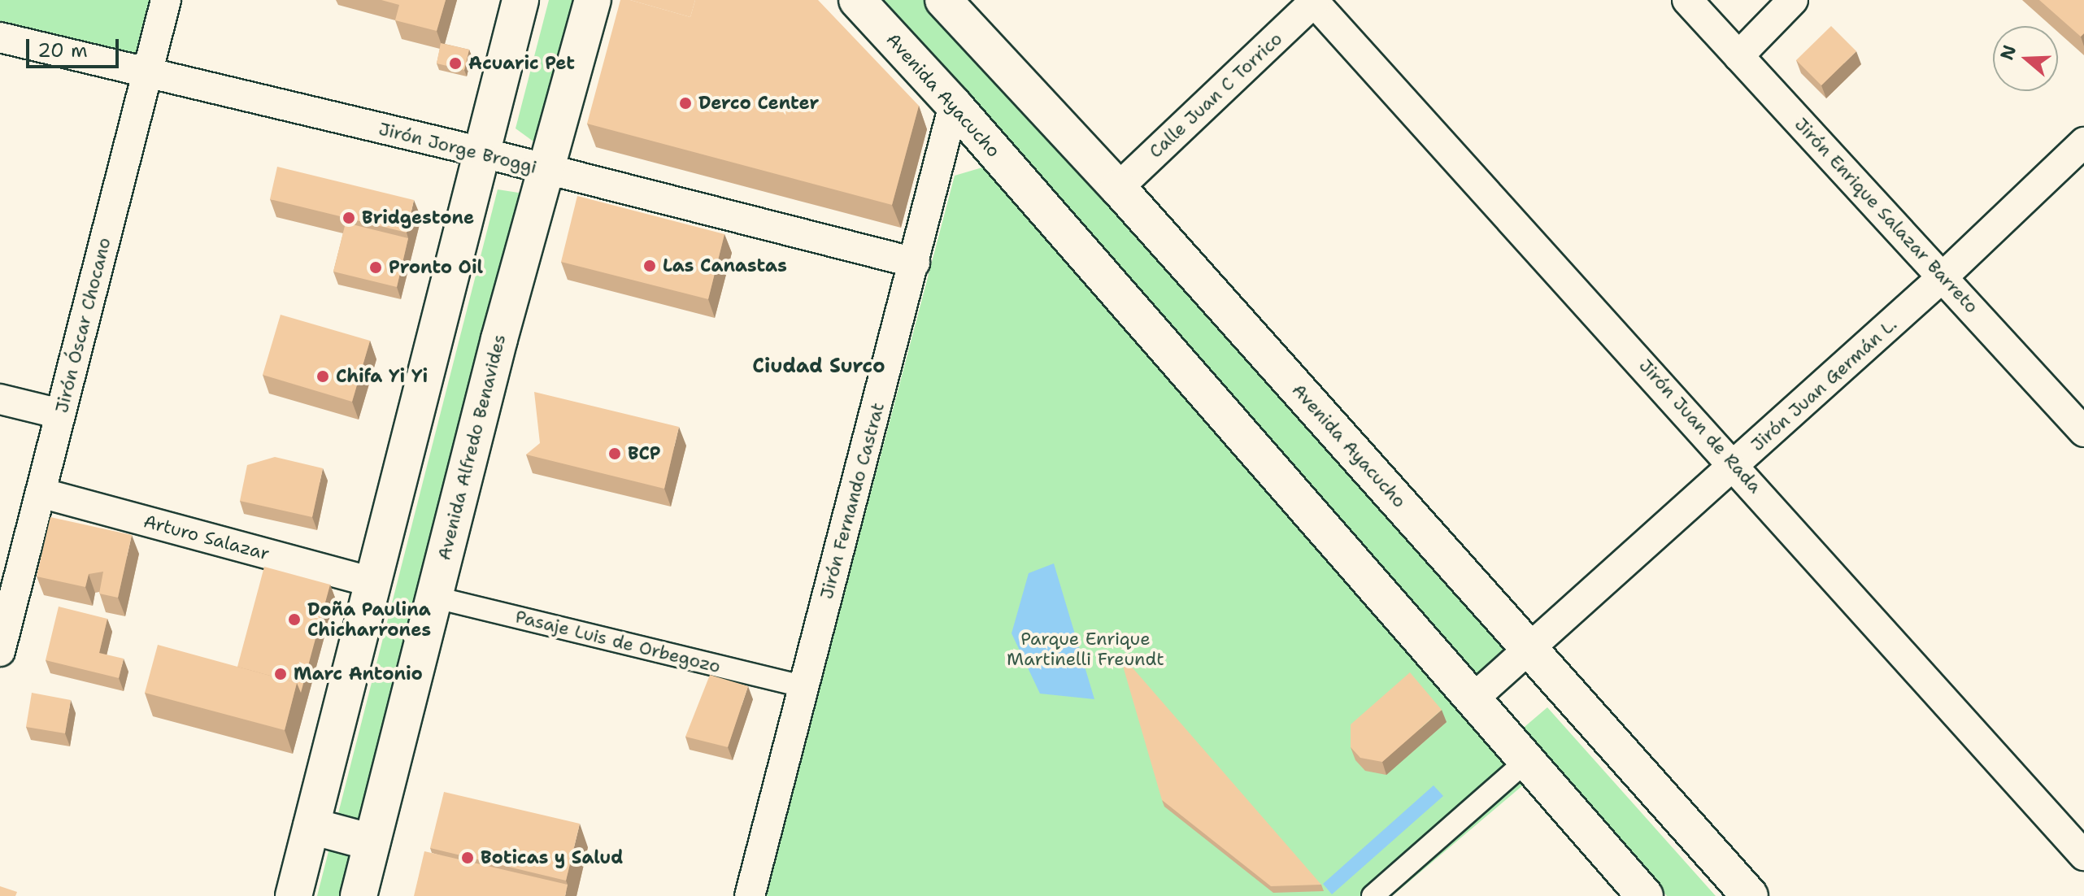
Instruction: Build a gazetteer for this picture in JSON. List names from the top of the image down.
{
  "streets": {
    "main road": ["Avenida Ayacucho", "Avenida Alfredo Benavides"],
    "street": [
      "Calle Juan C Torrico",
      "Jirón Jorge Broggi",
      "Jirón Enrique Salazar Barreto",
      "Jirón Óscar Chocano",
      "Jirón Juan Germán L.",
      "Jirón Juan de Rada",
      "Jirón Fernando Castrat",
      "Arturo Salazar",
      "Pasaje Luis de Orbegozo"
    ]
  },
  "crossings": [
    ["Avenida Ayacucho", "Calle Juan C Torrico"],
    ["Avenida Ayacucho", "Jirón Juan Germán L."],
    ["Avenida Ayacucho", "Jirón Fernando Castrat"],
    ["Calle Juan C Torrico", "Jirón Juan de Rada"],
    ["Jirón Jorge Broggi", "Jirón Óscar Chocano"],
    ["Jirón Jorge Broggi", "Avenida Alfredo Benavides"],
    ["Jirón Jorge Broggi", "Jirón Fernando Castrat"],
    ["Jirón Enrique Salazar Barreto", "Jirón Juan Germán L."],
    ["Jirón Óscar Chocano", "Arturo Salazar"],
    ["Jirón Juan Germán L.", "Jirón Juan de Rada"],
    ["Avenida Alfredo Benavides", "Pasaje Luis de Orbegozo"],
    ["Jirón Fernando Castrat", "Pasaje Luis de Orbegozo"]
  ],
  "districts": ["Ciudad Surco"],
  "parks": ["Parque Enrique Martinelli Freundt"],
  "places": [
    "Acuaric Pet",
    "Derco Center",
    "Bridgestone",
    "Las Canastas",
    "Pronto Oil",
    "Chifa Yi Yi",
    "BCP",
    "Doña Paulina Chicharrones",
    "Marc Antonio",
    "Boticas y Salud"
  ],
  "scale_bar": "20 m",
  "north": "left"
}
